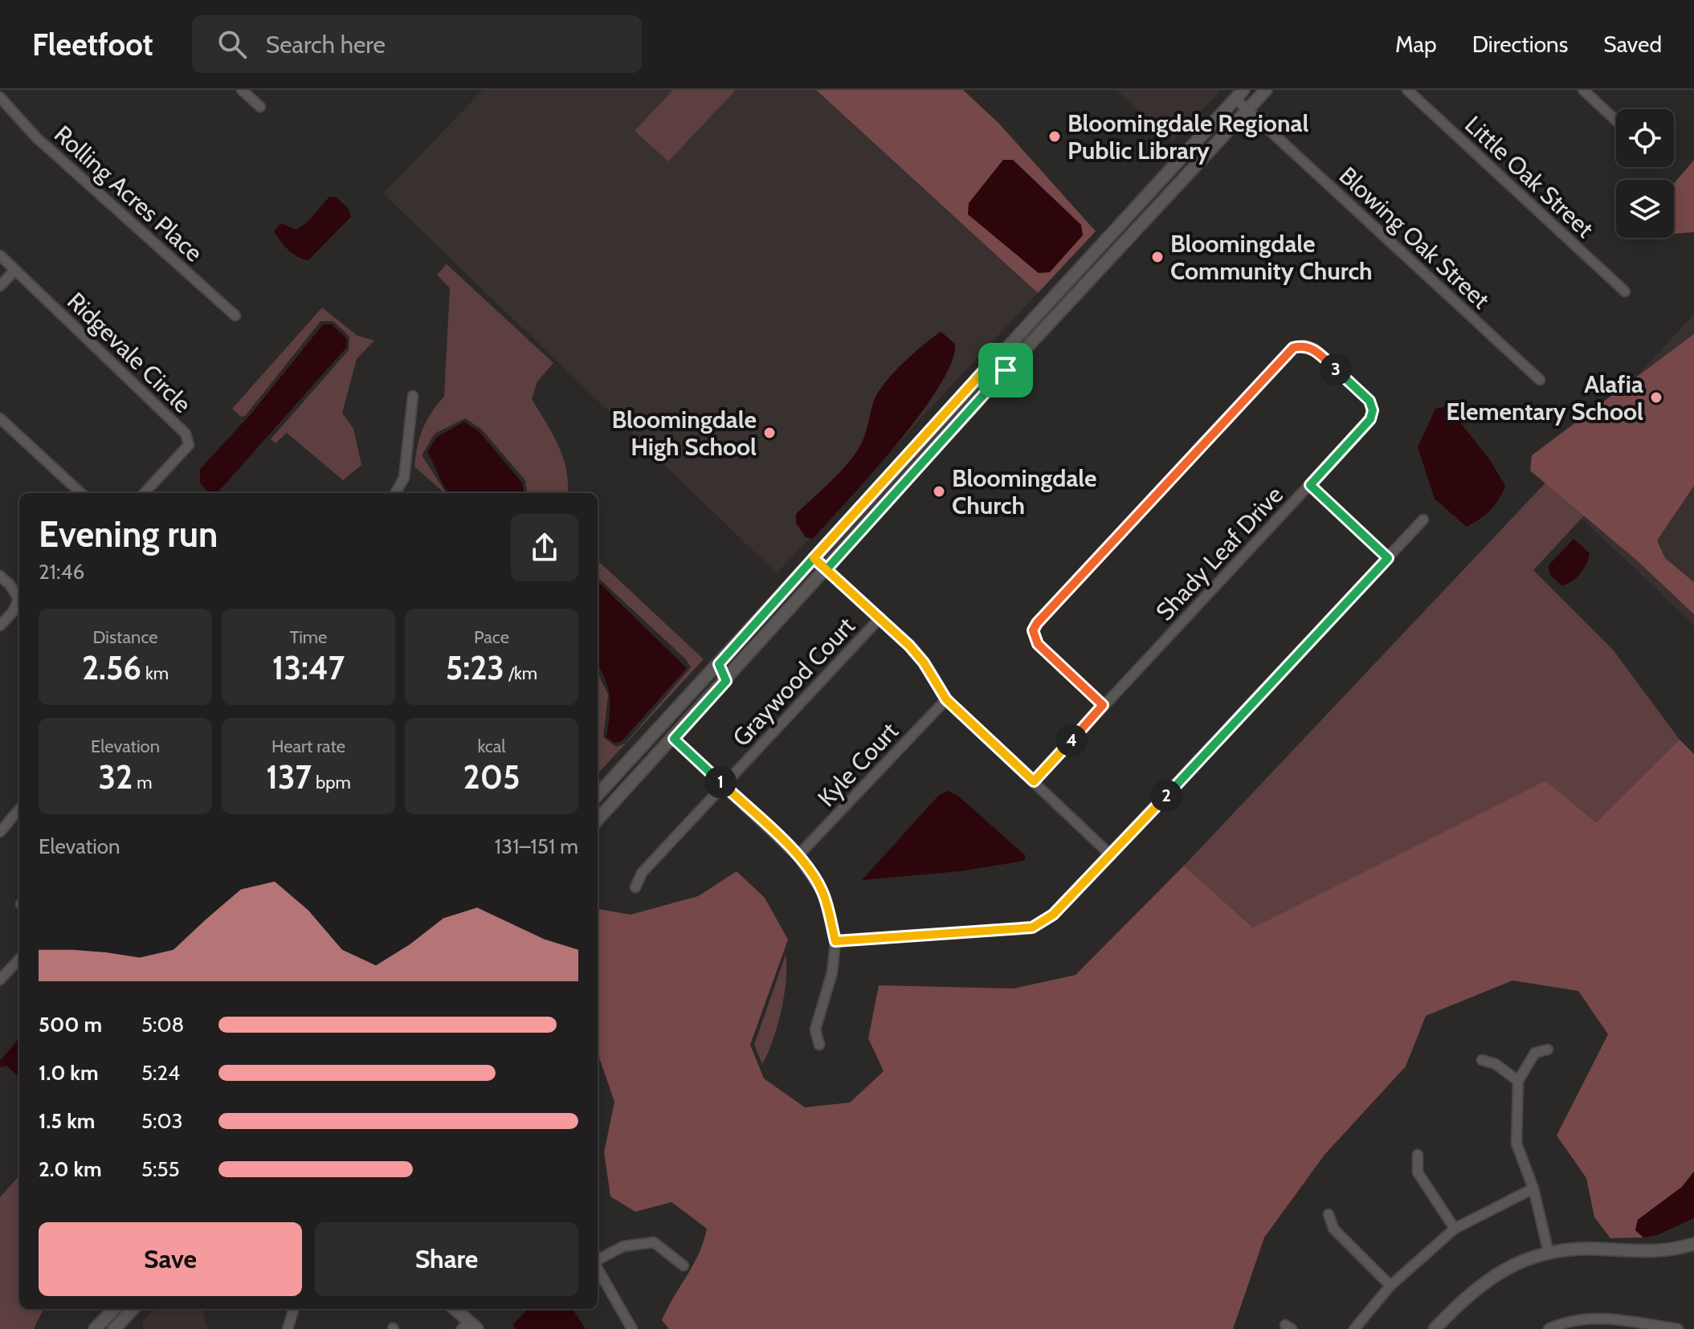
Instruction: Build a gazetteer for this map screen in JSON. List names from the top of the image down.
{
  "streets": {
    "street": [
      "Little Oak Street",
      "Rolling Acres Place",
      "Blowing Oak Street",
      "Ridgevale Circle",
      "Shady Leaf Drive",
      "Graywood Court",
      "Kyle Court"
    ]
  },
  "places": [
    "Bloomingdale Regional Public Library",
    "Bloomingdale Community Church",
    "Alafia Elementary School",
    "Bloomingdale High School",
    "Bloomingdale Church"
  ],
  "page": {
    "header": "Fleetfoot",
    "search": "Search here",
    "nav": ["Map", "Directions", "Saved"],
    "pins": [
      "3",
      "4",
      "1",
      "2"
    ],
    "heading": ["Evening run", "21:46"],
    "stats": [
      ["Distance", "2.56 km"],
      ["Time", "13:47"],
      ["Pace", "5:23 /km"],
      ["Elevation", "32 m"],
      ["Heart rate", "137 bpm"],
      ["kcal", "205"]
    ],
    "chart": ["Elevation", "131–151 m"],
    "list": [
      {
        "name": "500 m",
        "note": "5:08"
      },
      {
        "name": "1.0 km",
        "note": "5:24"
      },
      {
        "name": "1.5 km",
        "note": "5:03"
      },
      {
        "name": "2.0 km",
        "note": "5:55"
      }
    ],
    "buttons": ["Save", "Share"]
  }
}
